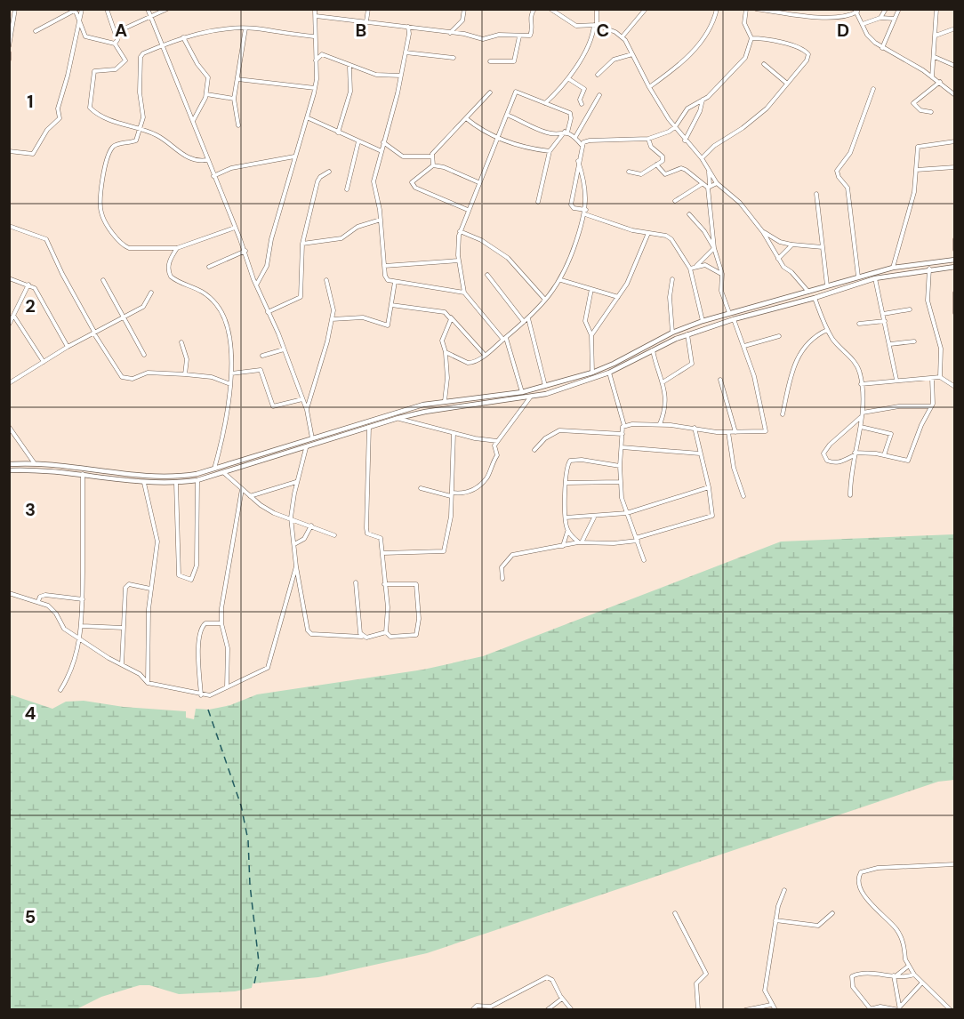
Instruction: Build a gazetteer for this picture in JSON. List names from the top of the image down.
{
  "grid": {
    "columns": [
      "A",
      "B",
      "C",
      "D"
    ],
    "rows": [
      "1",
      "2",
      "3",
      "4",
      "5"
    ]
  }
}
